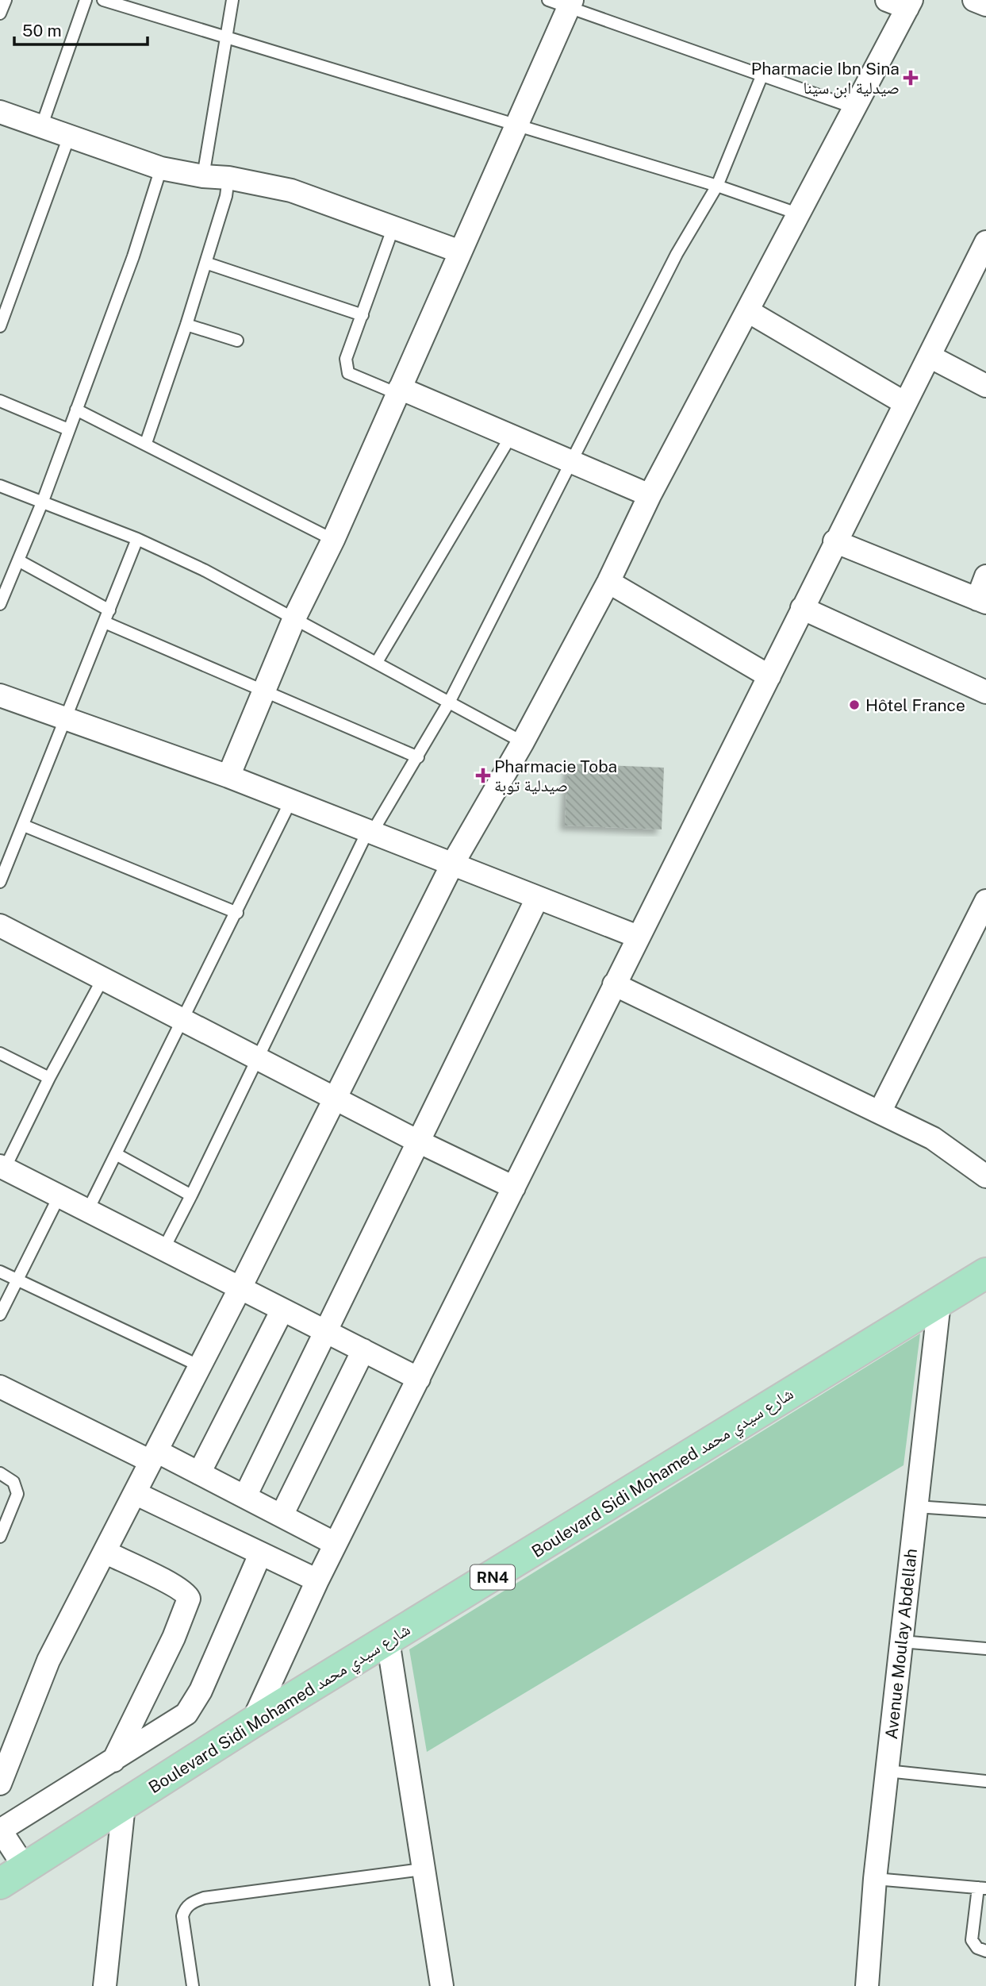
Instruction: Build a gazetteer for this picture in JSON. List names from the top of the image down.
{
  "streets": {
    "main road": ["Boulevard Sidi Mohamed شارع سيدي محمد", "RN4"],
    "street": ["Avenue Moulay Abdellah"]
  },
  "crossings": [
    ["Boulevard Sidi Mohamed شارع سيدي محمد", "Avenue Moulay Abdellah"]
  ],
  "places": {
    "health": ["Pharmacie Ibn Sina صيدلية ابن سينا", "Pharmacie Toba صيدلية توبة"],
    "other": ["Hôtel France"]
  },
  "scale_bar": "50 m"
}
